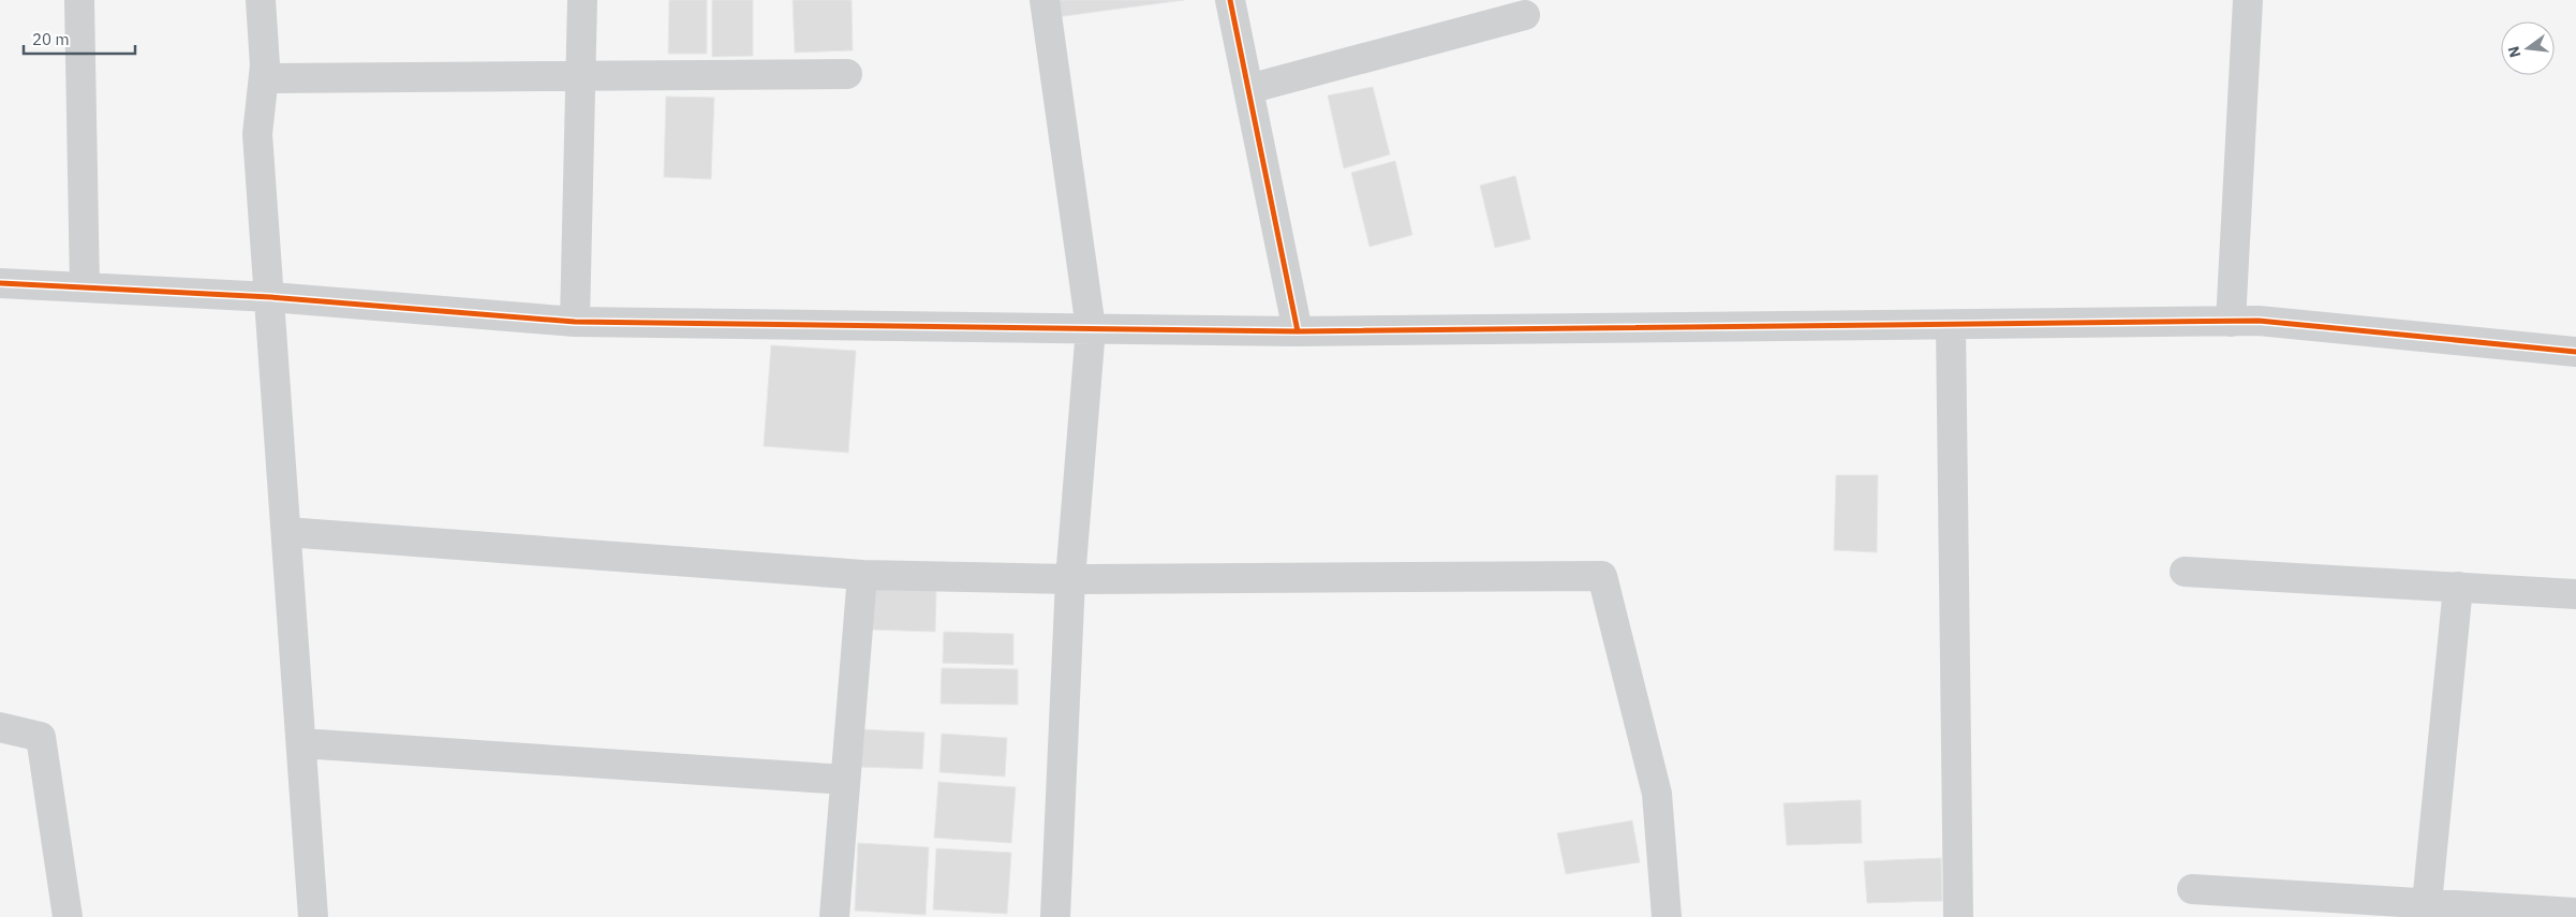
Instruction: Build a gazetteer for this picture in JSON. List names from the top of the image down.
{
  "scale_bar": "20 m",
  "north": "left"
}
